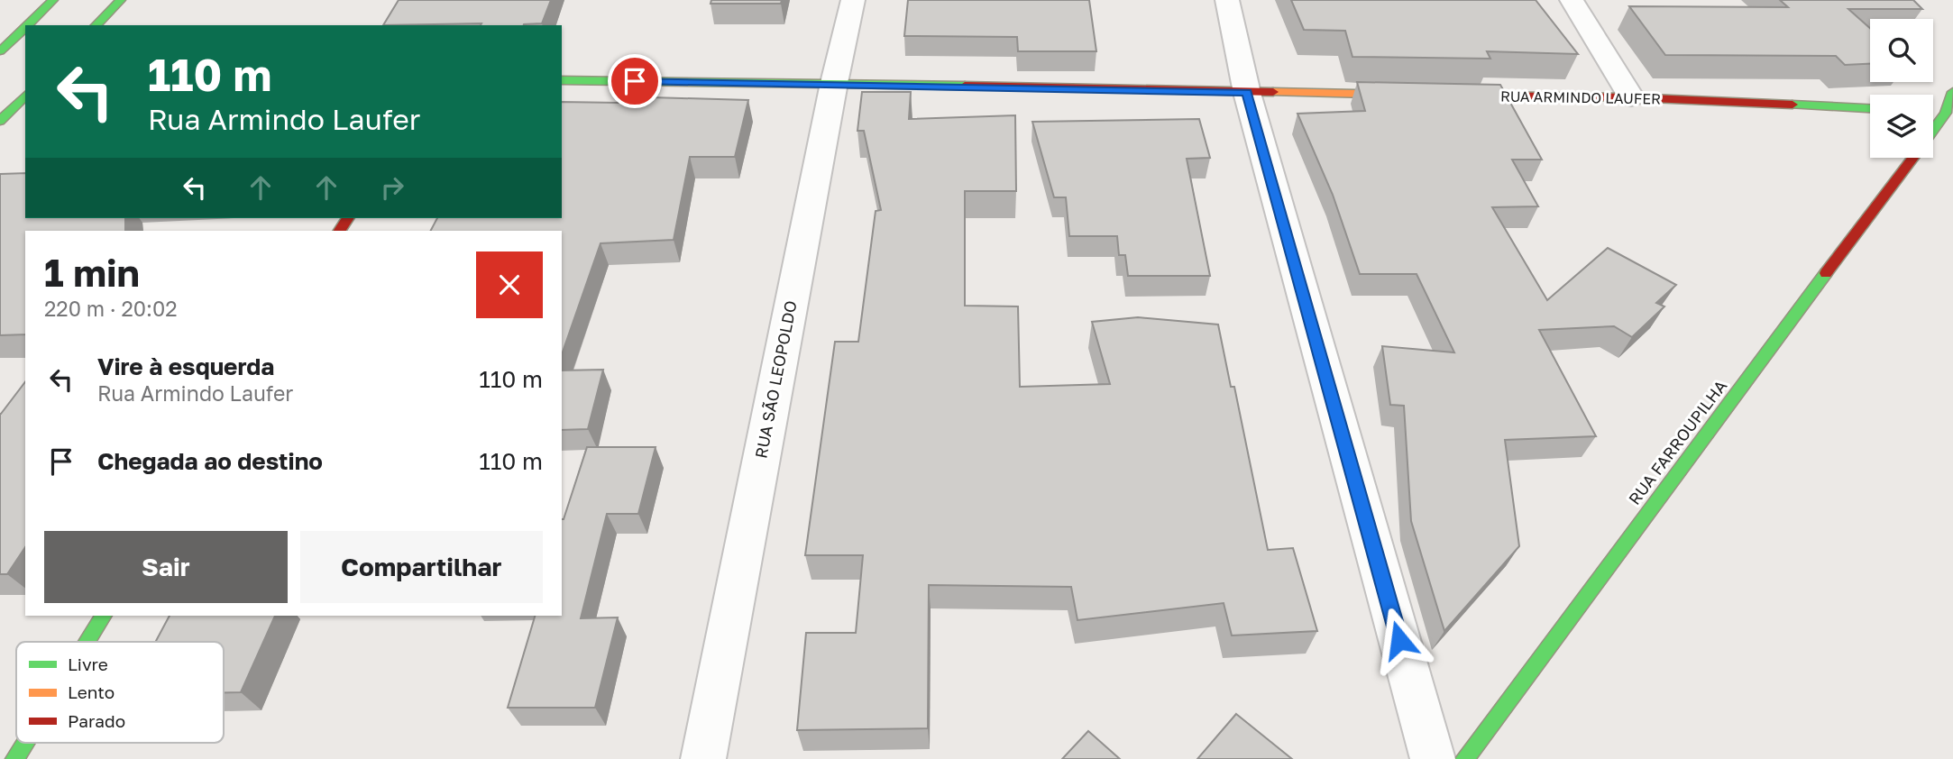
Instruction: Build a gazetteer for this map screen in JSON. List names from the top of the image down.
{
  "streets": {
    "street": ["RUA ARMINDO LAUFER", "RUA SÃO LEOPOLDO", "RUA FARROUPILHA"]
  },
  "legend": ["Livre", "Lento", "Parado"],
  "page": {
    "turn": ["110 m", "Rua Armindo Laufer"],
    "heading": ["1 min", "220 m · 20:02"],
    "list": [
      {
        "name": "Vire à esquerda",
        "note": "Rua Armindo Laufer",
        "value": "110 m"
      },
      {
        "name": "Chegada ao destino",
        "value": "110 m"
      }
    ],
    "buttons": ["Sair", "Compartilhar"]
  }
}
